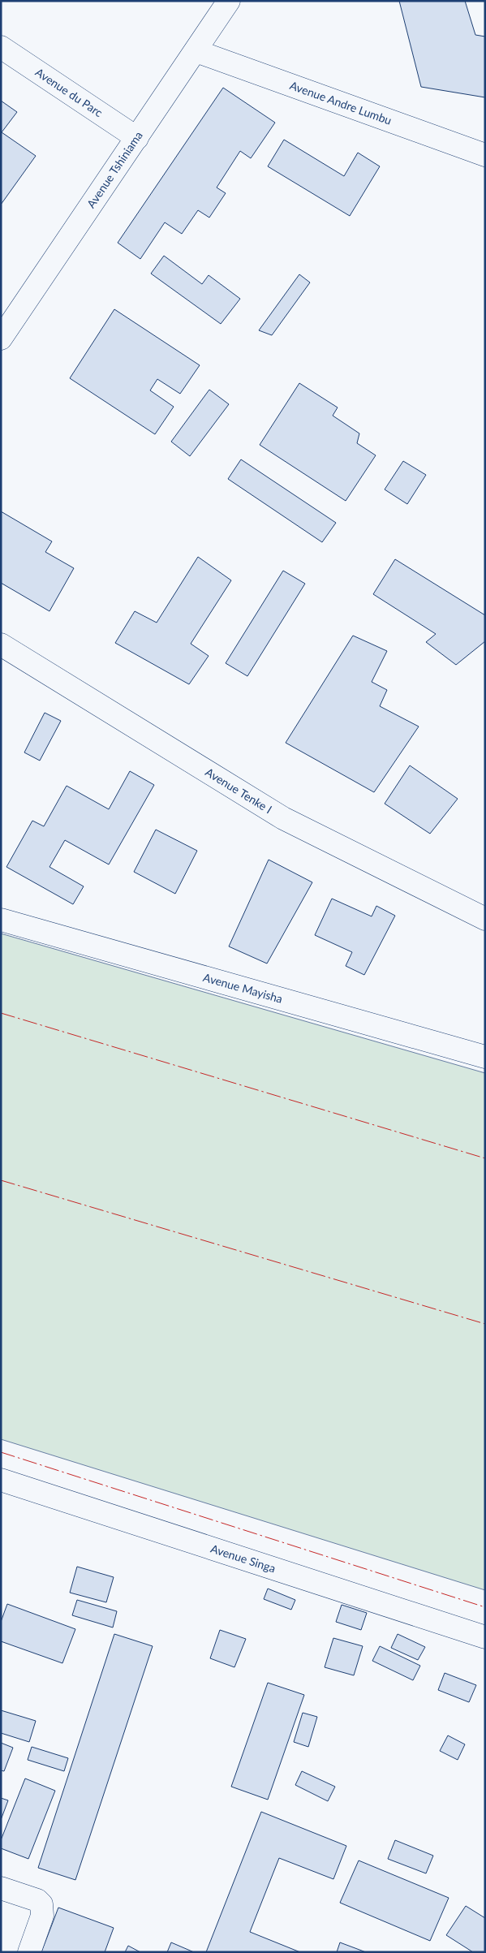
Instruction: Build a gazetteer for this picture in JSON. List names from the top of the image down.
{
  "streets": {
    "street": [
      "Avenue du Parc",
      "Avenue Andre Lumbu",
      "Avenue Tshiniama",
      "Avenue Tenke I",
      "Avenue Mayisha",
      "Avenue Singa"
    ]
  },
  "crossings": [
    ["Avenue du Parc", "Avenue Tshiniama"],
    ["Avenue Andre Lumbu", "Avenue Tshiniama"]
  ]
}
